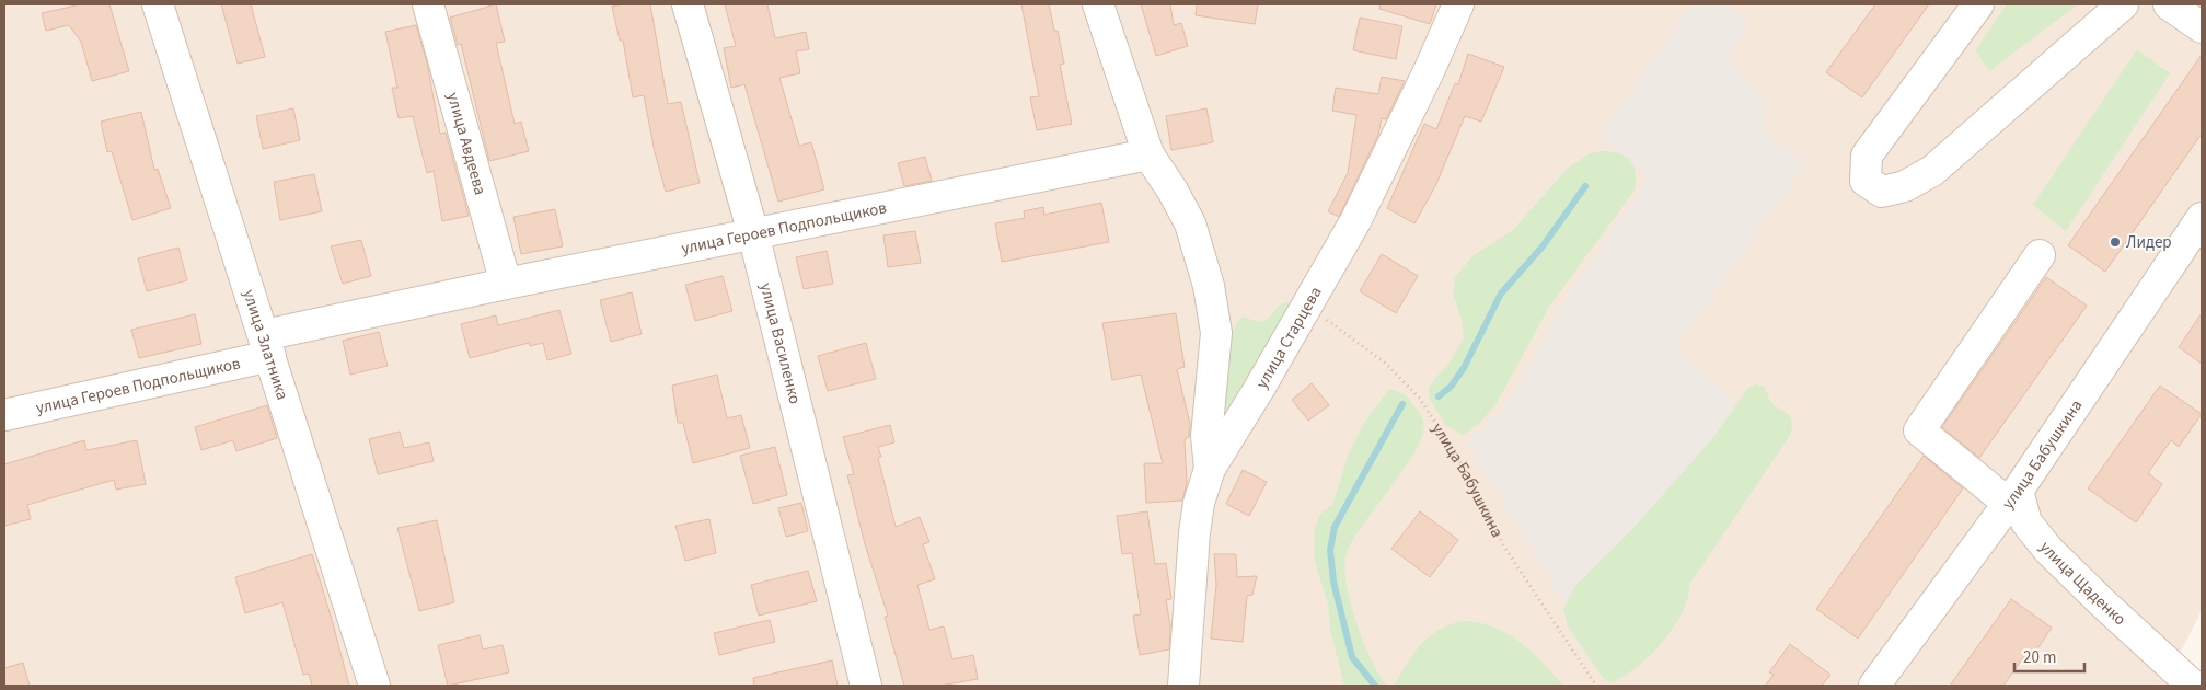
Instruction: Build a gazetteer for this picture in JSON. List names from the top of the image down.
{
  "streets": {
    "street": [
      "улица Авдеева",
      "улица Героев Подпольщиков",
      "улица Старцева",
      "улица Василенко",
      "улица Златника",
      "улица Бабушкина",
      "улица Щаденко"
    ]
  },
  "crossings": [
    ["улица Авдеева", "улица Героев Подпольщиков"],
    ["улица Героев Подпольщиков", "улица Василенко"],
    ["улица Героев Подпольщиков", "улица Златника"],
    ["улица Старцева", "улица Бабушкина"],
    ["улица Бабушкина", "улица Щаденко"]
  ],
  "places": ["Лидер"],
  "scale_bar": "20 m"
}
